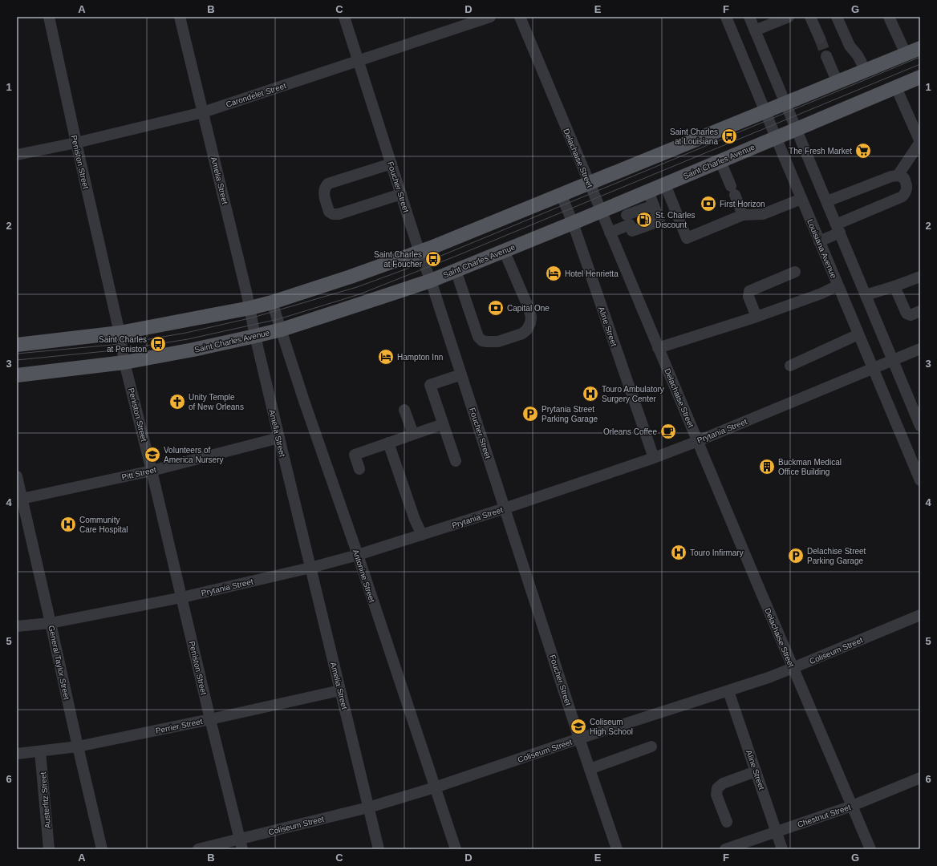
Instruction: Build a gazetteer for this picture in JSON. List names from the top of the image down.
{
  "streets": {
    "main road": ["Saint Charles Avenue"],
    "street": [
      "Carondelet Street",
      "Delachaise Street",
      "Peniston Street",
      "Amelia Street",
      "Foucher Street",
      "Louisiana Avenue",
      "Aline Street",
      "Prytania Street",
      "Pitt Street",
      "Antonine Street",
      "Coliseum Street",
      "General Taylor Street",
      "Perrier Street",
      "Austerlitz Street",
      "Chestnut Street"
    ]
  },
  "crossings": [
    ["Carondelet Street", "Peniston Street"],
    ["Carondelet Street", "Amelia Street"],
    ["Carondelet Street", "Foucher Street"],
    ["Delachaise Street", "Saint Charles Avenue"],
    ["Delachaise Street", "Prytania Street"],
    ["Delachaise Street", "Coliseum Street"],
    ["Delachaise Street", "Chestnut Street"],
    ["Saint Charles Avenue", "Peniston Street"],
    ["Saint Charles Avenue", "Amelia Street"],
    ["Saint Charles Avenue", "Foucher Street"],
    ["Saint Charles Avenue", "Louisiana Avenue"],
    ["Saint Charles Avenue", "Aline Street"],
    ["Saint Charles Avenue", "Antonine Street"],
    ["Peniston Street", "Prytania Street"],
    ["Peniston Street", "Pitt Street"],
    ["Peniston Street", "Coliseum Street"],
    ["Peniston Street", "Perrier Street"],
    ["Amelia Street", "Prytania Street"],
    ["Amelia Street", "Pitt Street"],
    ["Amelia Street", "Coliseum Street"],
    ["Amelia Street", "Perrier Street"],
    ["Foucher Street", "Prytania Street"],
    ["Foucher Street", "Coliseum Street"],
    ["Louisiana Avenue", "Prytania Street"],
    ["Aline Street", "Prytania Street"],
    ["Aline Street", "Coliseum Street"],
    ["Aline Street", "Chestnut Street"],
    ["Prytania Street", "Antonine Street"],
    ["Prytania Street", "General Taylor Street"],
    ["Pitt Street", "General Taylor Street"],
    ["Antonine Street", "Coliseum Street"],
    ["General Taylor Street", "Perrier Street"],
    ["Perrier Street", "Austerlitz Street"]
  ],
  "places": {
    "bus stop": ["Saint Charles at Louisiana", "Saint Charles at Foucher", "Saint Charles at Peniston"],
    "supermarket": ["The Fresh Market"],
    "bank": ["First Horizon", "Capital One"],
    "fuel station": ["St. Charles Discount"],
    "hotel": ["Hotel Henrietta", "Hampton Inn"],
    "hospital": ["Touro Ambulatory Surgery Center", "Community Care Hospital", "Touro Infirmary"],
    "church": ["Unity Temple of New Orleans"],
    "parking": ["Prytania Street Parking Garage", "Delachise Street Parking Garage"],
    "cafe": ["Orleans Coffee"],
    "school or university": ["Volunteers of America Nursery", "Coliseum High School"],
    "building": ["Buckman Medical Office Building"]
  },
  "grid": {
    "columns": [
      "A",
      "B",
      "C",
      "D",
      "E",
      "F",
      "G"
    ],
    "rows": [
      "1",
      "2",
      "3",
      "4",
      "5",
      "6"
    ]
  }
}
